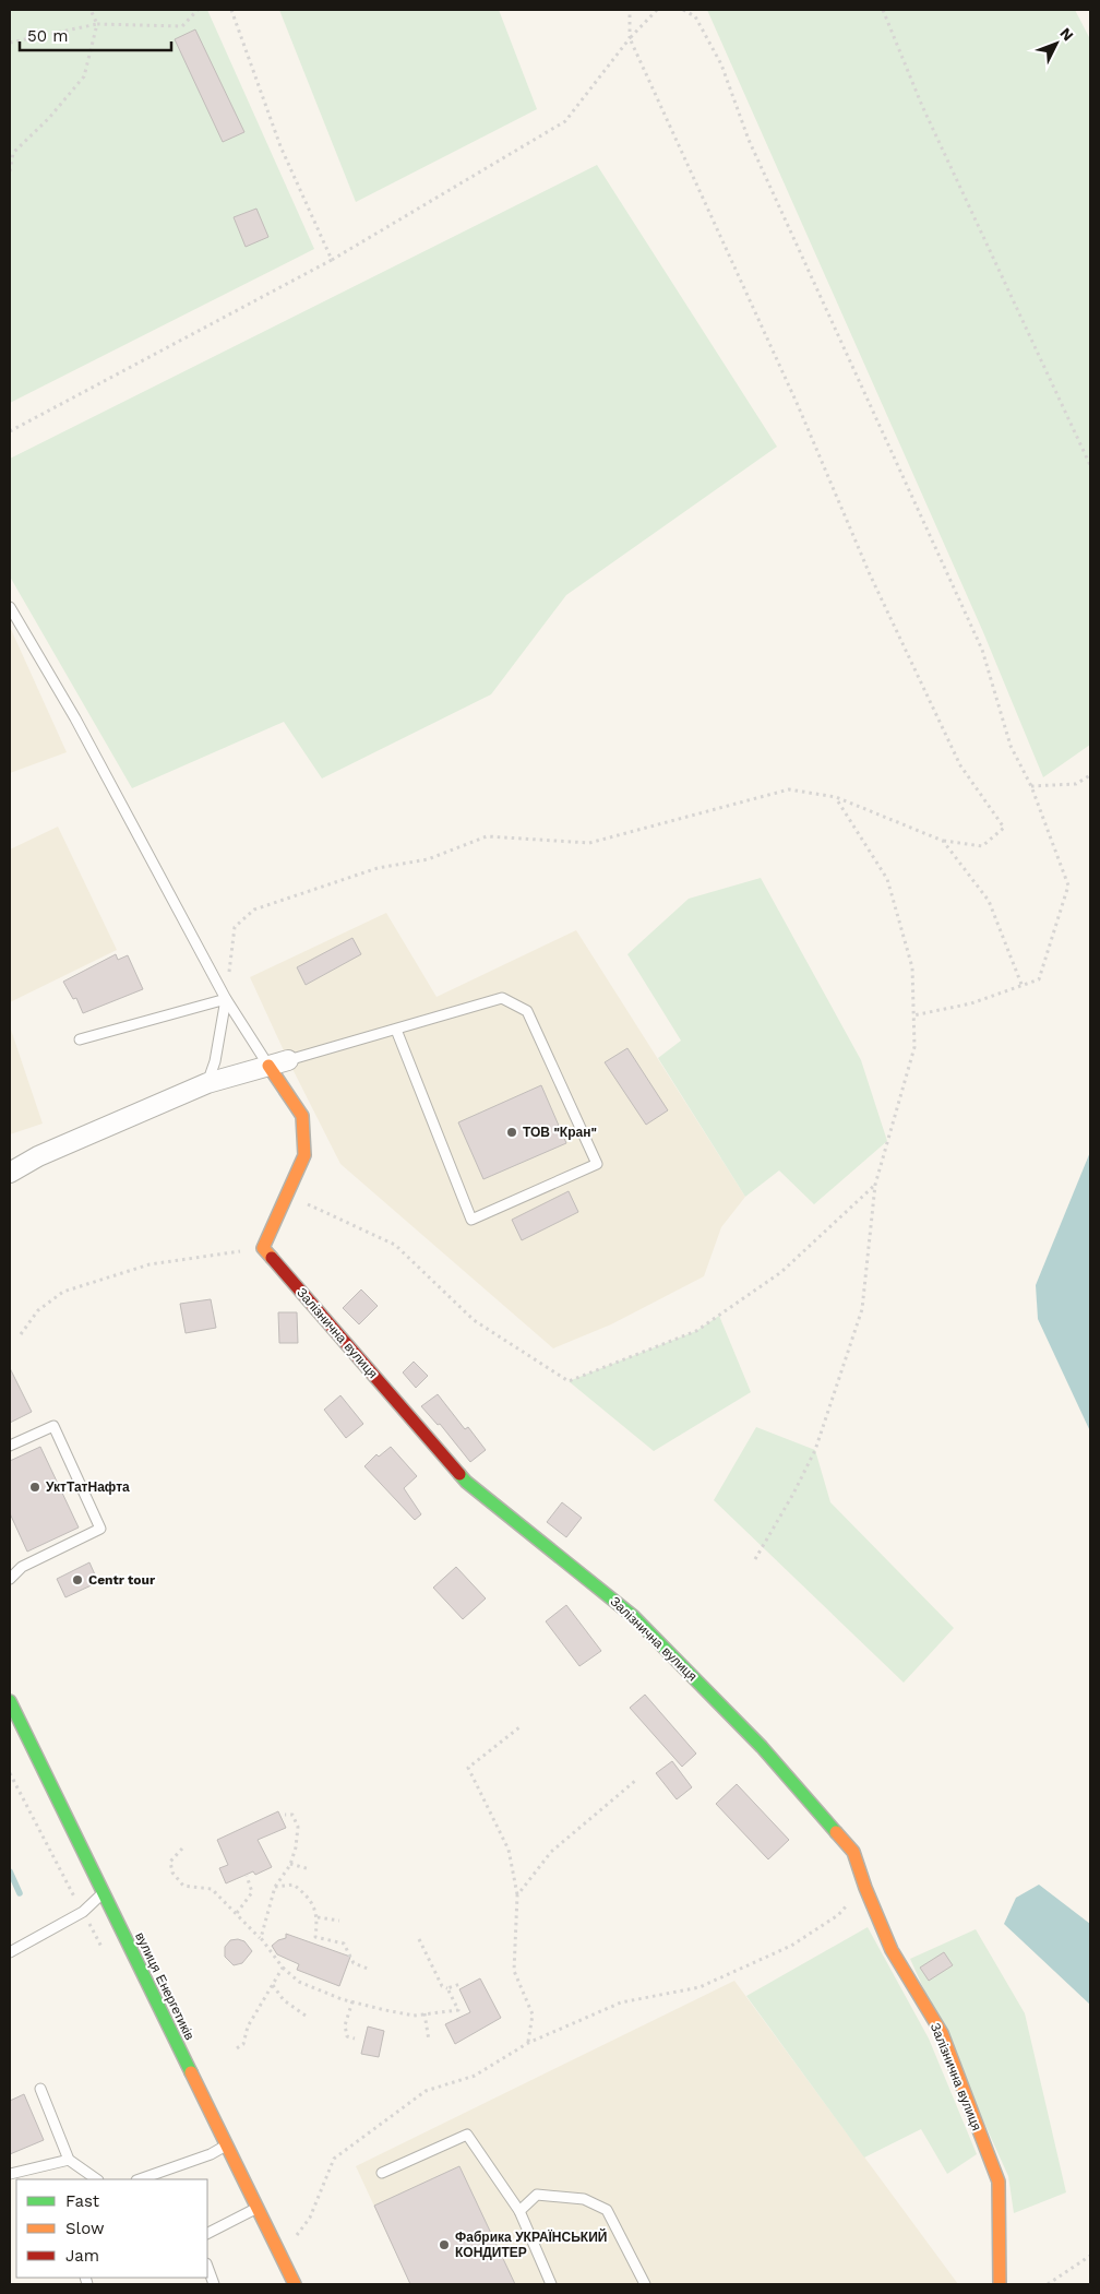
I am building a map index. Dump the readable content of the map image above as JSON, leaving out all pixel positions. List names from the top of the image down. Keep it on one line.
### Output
{"streets":{"street":["Залізнична вулиця","вулиця Енергетиків"]},"places":["ТОВ \"Кран\"","УктТатНафта","Centr tour","Фабрика УКРАЇНСЬКИЙ КОНДИТЕР"],"legend":["Fast","Slow","Jam"],"scale_bar":"50 m","north":"top right"}
